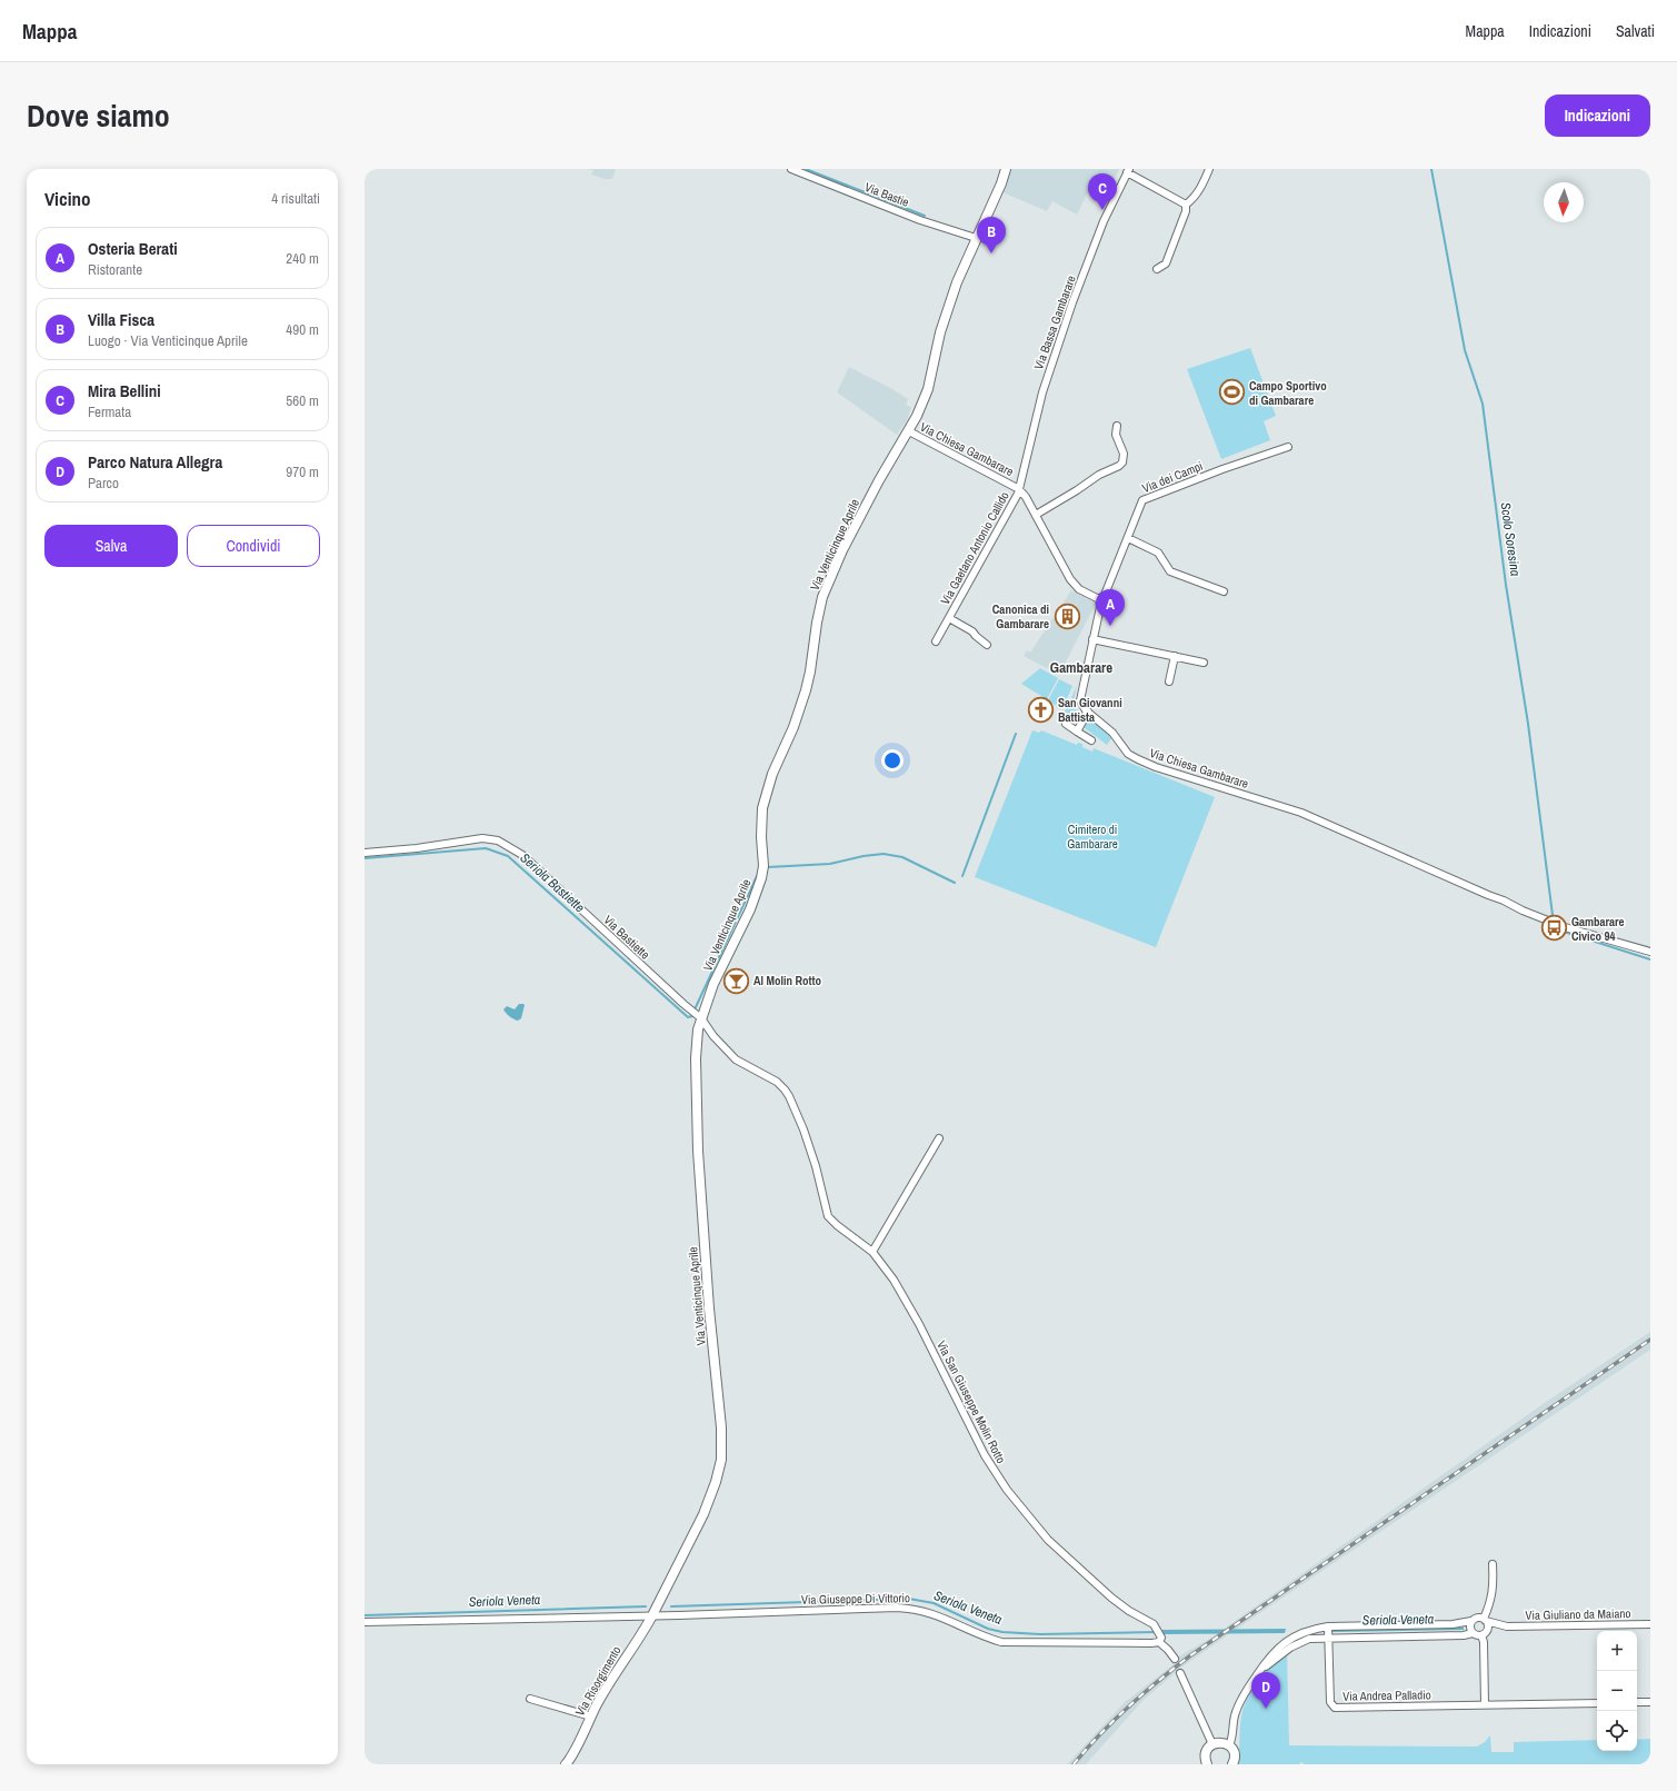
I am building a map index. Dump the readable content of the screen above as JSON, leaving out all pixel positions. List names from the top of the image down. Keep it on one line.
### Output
{"streets":{"street":["Via Bastie","Via Bassa Gambarare","Via Chiesa Gambarare","Via dei Campi","Via Venticinque Aprile","Via Gaetano Antonio Callido","Via Bastiette","Via San Giuseppe Molin Rotto","Via Giuseppe Di Vittorio","Via Giuliano da Maiano","Via Risorgimento","Via Andrea Palladio"]},"crossings":[["Via Bastie","Via Venticinque Aprile"],["Via Bassa Gambarare","Via Chiesa Gambarare"],["Via Bassa Gambarare","Via Gaetano Antonio Callido"],["Via Chiesa Gambarare","Via dei Campi"],["Via Chiesa Gambarare","Via Venticinque Aprile"],["Via Chiesa Gambarare","Via Gaetano Antonio Callido"],["Via Venticinque Aprile","Via Bastiette"],["Via Venticinque Aprile","Via San Giuseppe Molin Rotto"],["Via Venticinque Aprile","Via Giuseppe Di Vittorio"],["Via Venticinque Aprile","Via Risorgimento"],["Via Bastiette","Via San Giuseppe Molin Rotto"],["Via San Giuseppe Molin Rotto","Via Giuseppe Di Vittorio"],["Via Giuseppe Di Vittorio","Via Risorgimento"],["Via Giuliano da Maiano","Via Andrea Palladio"]],"districts":["Gambarare"],"water":["Scolo Soresina","Seriola Bastiette","Seriola Veneta"],"parks":["Cimitero di Gambarare"],"places":{"sports":["Campo Sportivo di Gambarare"],"building":["Canonica di Gambarare"],"church":["San Giovanni Battista"],"bus stop":["Gambarare Civico 94"],"bar":["Al Molin Rotto"]},"north":"bottom","page":{"header":"Mappa","nav":["Mappa","Indicazioni","Salvati"],"title":"Dove siamo","buttons":["Indicazioni",["Salva","Condividi"]],"heading":["Vicino","4 risultati"],"pins":["C","B","A","D"],"list":[{"mark":"A","name":"Osteria Berati","note":"Ristorante","value":"240 m"},{"mark":"B","name":"Villa Fisca","note":"Luogo · Via Venticinque Aprile","value":"490 m"},{"mark":"C","name":"Mira Bellini","note":"Fermata","value":"560 m"},{"mark":"D","name":"Parco Natura Allegra","note":"Parco","value":"970 m"}],"map_buttons":["+","−"]}}
